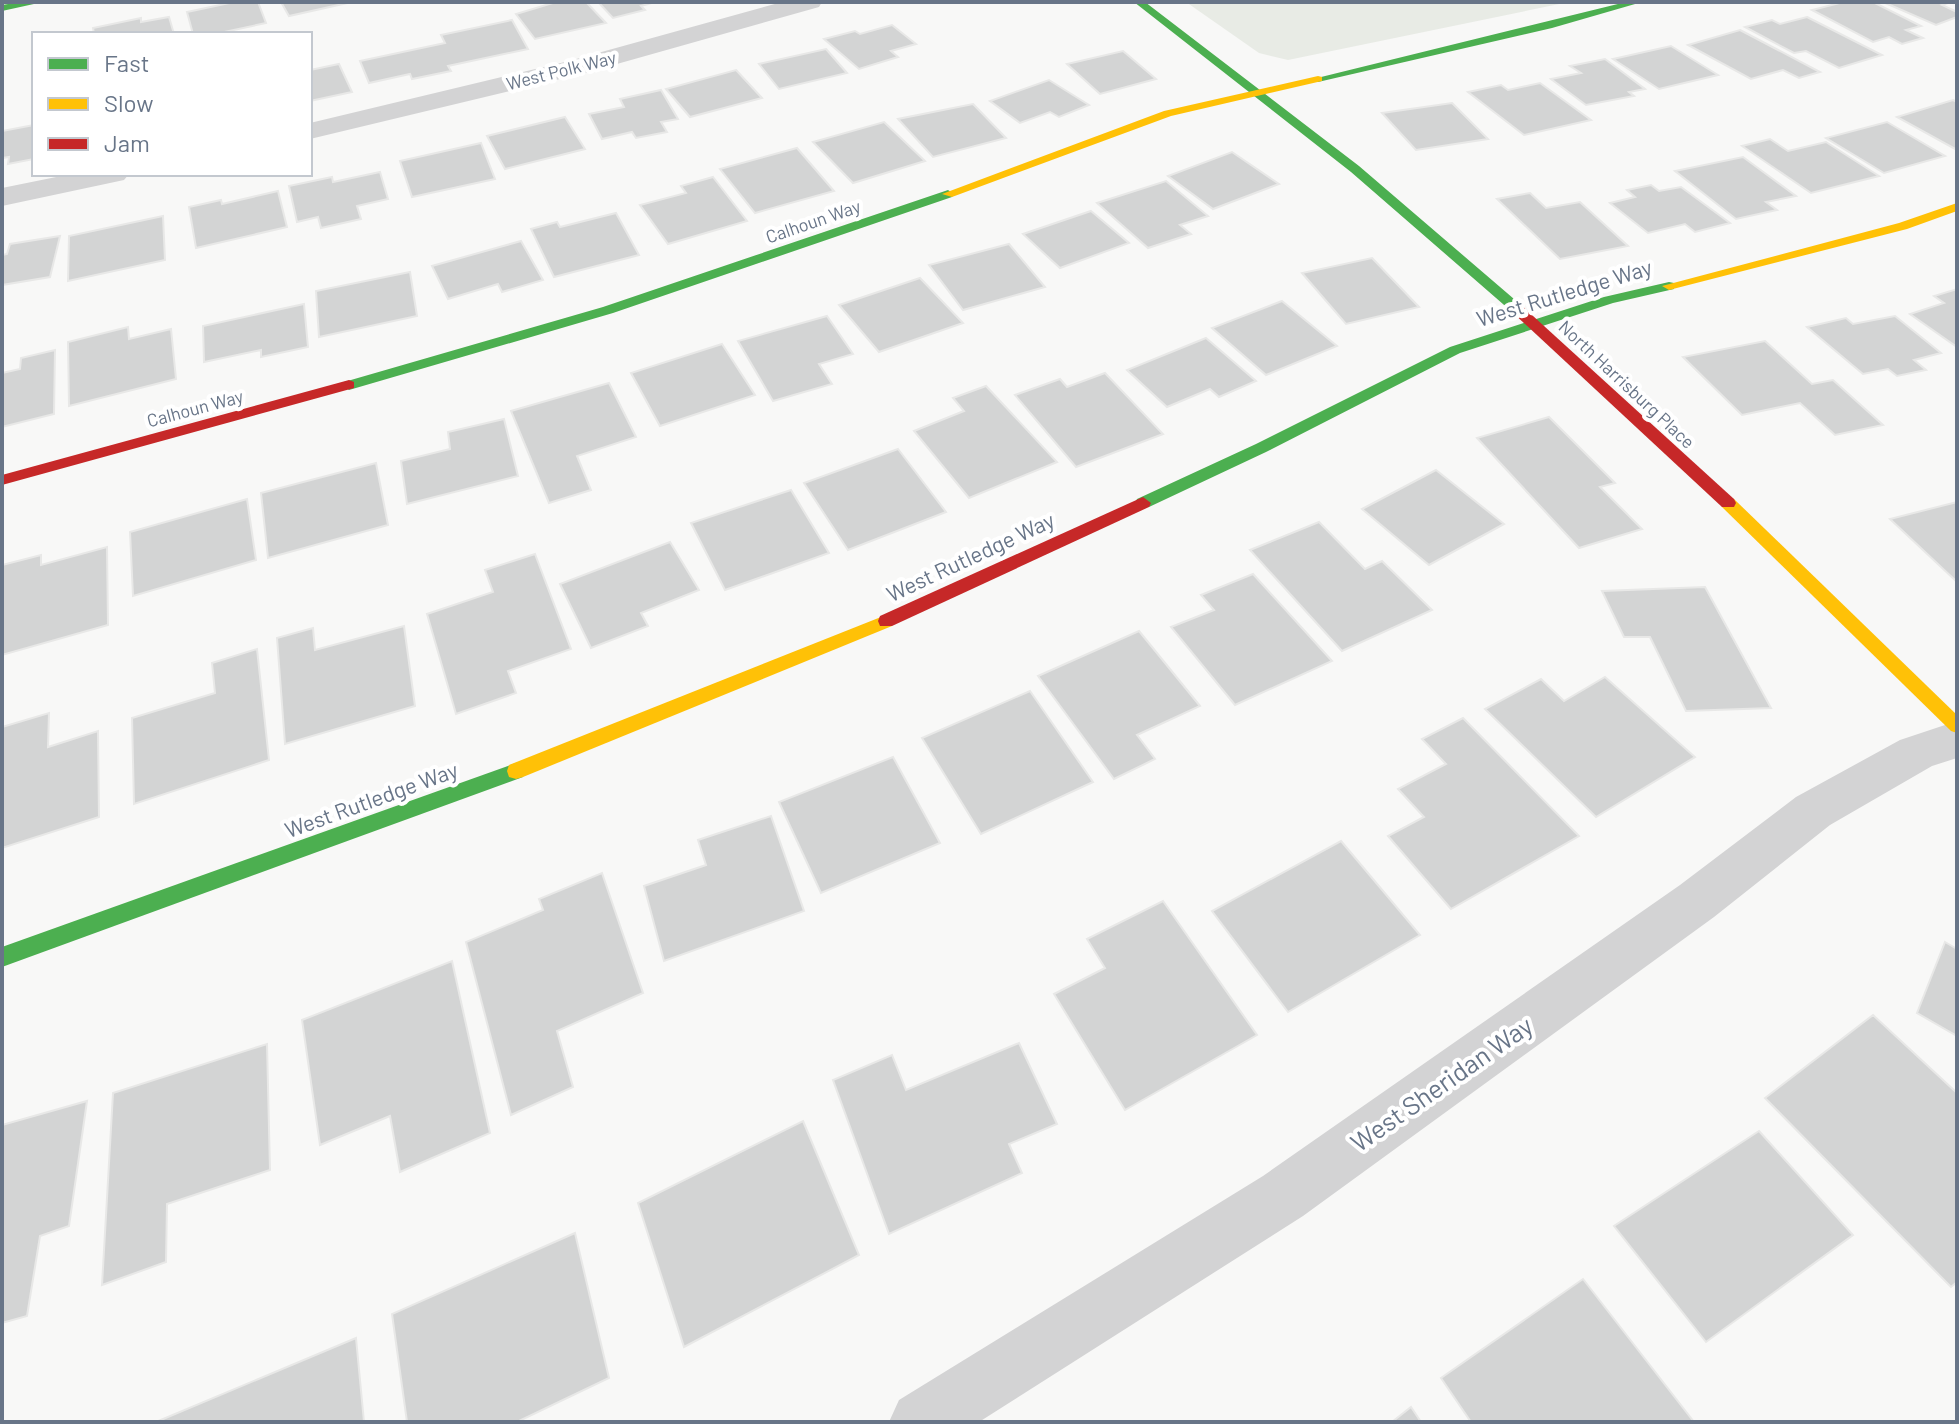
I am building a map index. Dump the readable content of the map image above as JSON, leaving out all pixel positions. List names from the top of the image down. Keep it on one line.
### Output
{"streets":{"street":["West Polk Way","Calhoun Way","West Rutledge Way","North Harrisburg Place","West Sheridan Way"]},"crossings":[["Calhoun Way","North Harrisburg Place"],["West Rutledge Way","North Harrisburg Place"]],"legend":["Fast","Slow","Jam"]}
